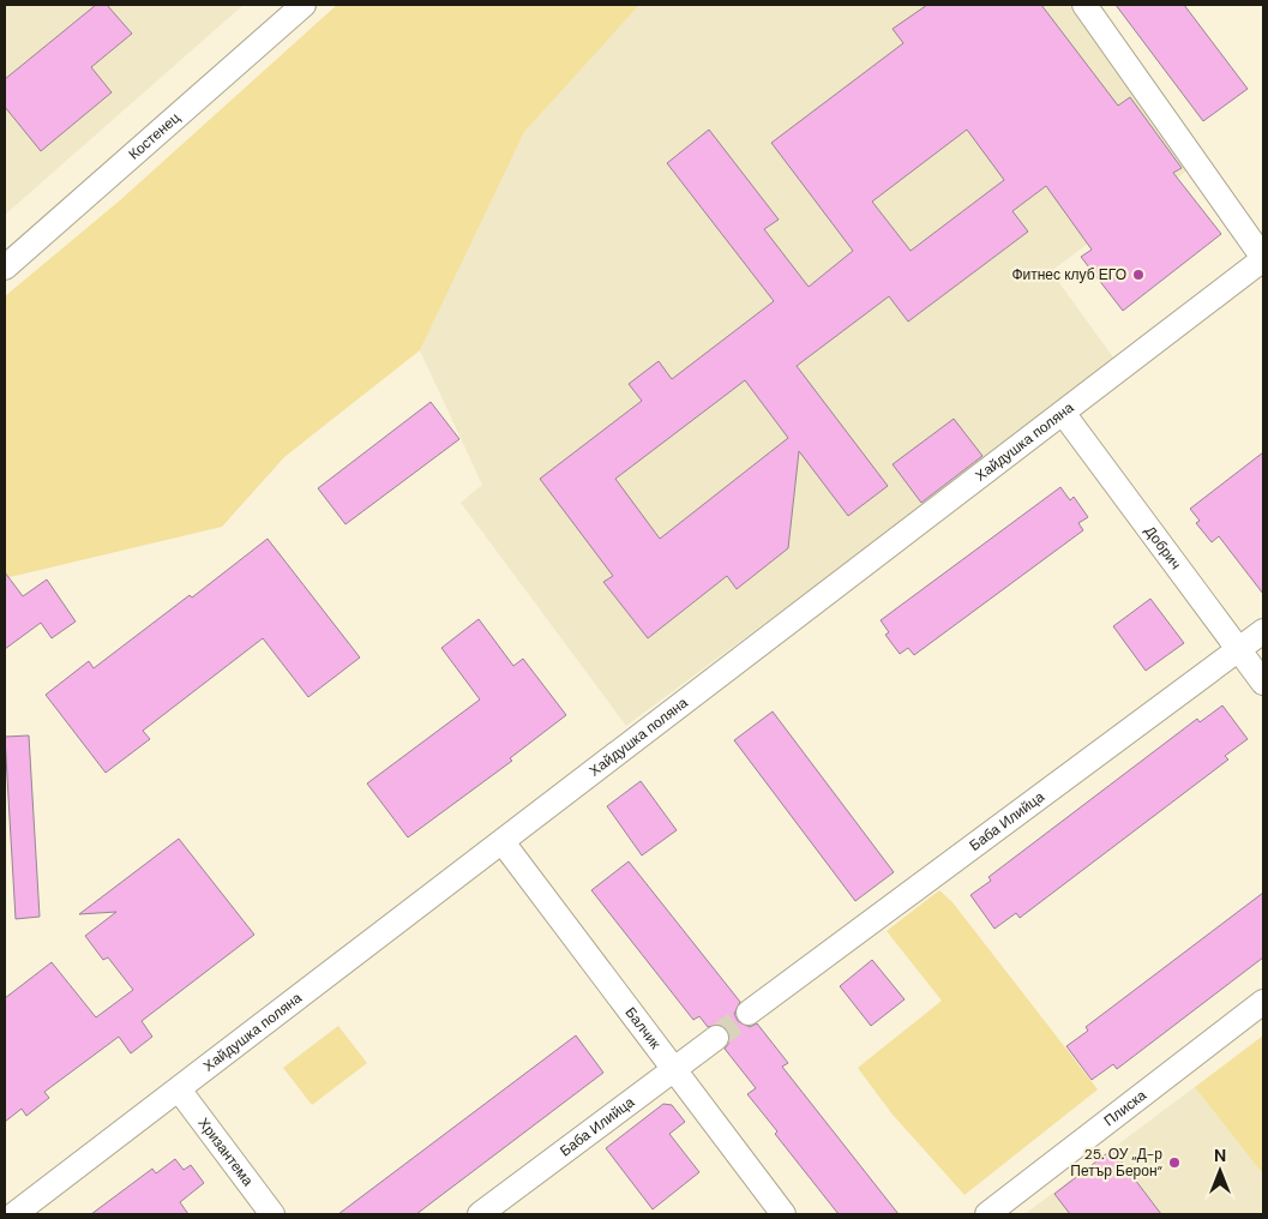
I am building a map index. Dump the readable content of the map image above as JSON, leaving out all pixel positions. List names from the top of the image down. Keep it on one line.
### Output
{"streets":{"street":["Костенец","Хайдушка поляна","Добрич","Баба Илийца","Балчик","Плиска","Хризантема"]},"crossings":[["Хайдушка поляна","Добрич"],["Хайдушка поляна","Балчик"],["Хайдушка поляна","Хризантема"],["Добрич","Баба Илийца"],["Баба Илийца","Балчик"]],"places":["Фитнес клуб ЕГО","25. ОУ „Д-р Петър Берон“"],"north":"top"}
